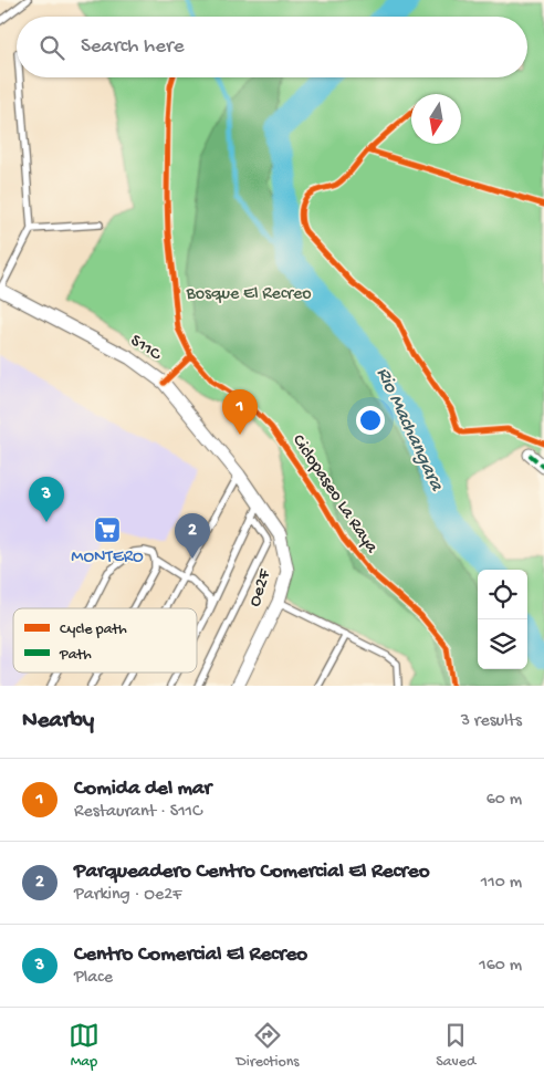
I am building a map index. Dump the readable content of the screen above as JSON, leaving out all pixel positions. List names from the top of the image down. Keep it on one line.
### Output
{"streets":{"street":["S11C","Oe2F"],"cycle path":["Ciclopaseo La Raya"]},"crossings":[["S11C","Oe2F"]],"water":["Rio Machangara"],"parks":["Bosque El Recreo"],"places":{"supermarket":["MONTERO"]},"legend":["Cycle path","Path"],"north":"bottom","page":{"search":"Search here","pins":["1","3","2"],"heading":["Nearby","3 results"],"list":[{"mark":"1","name":"Comida del mar","note":"Restaurant · S11C","value":"60 m"},{"mark":"2","name":"Parqueadero Centro Comercial El Recreo","note":"Parking · Oe2F","value":"110 m"},{"mark":"3","name":"Centro Comercial El Recreo","note":"Place","value":"160 m"}],"nav":["Map","Directions","Saved"]}}
